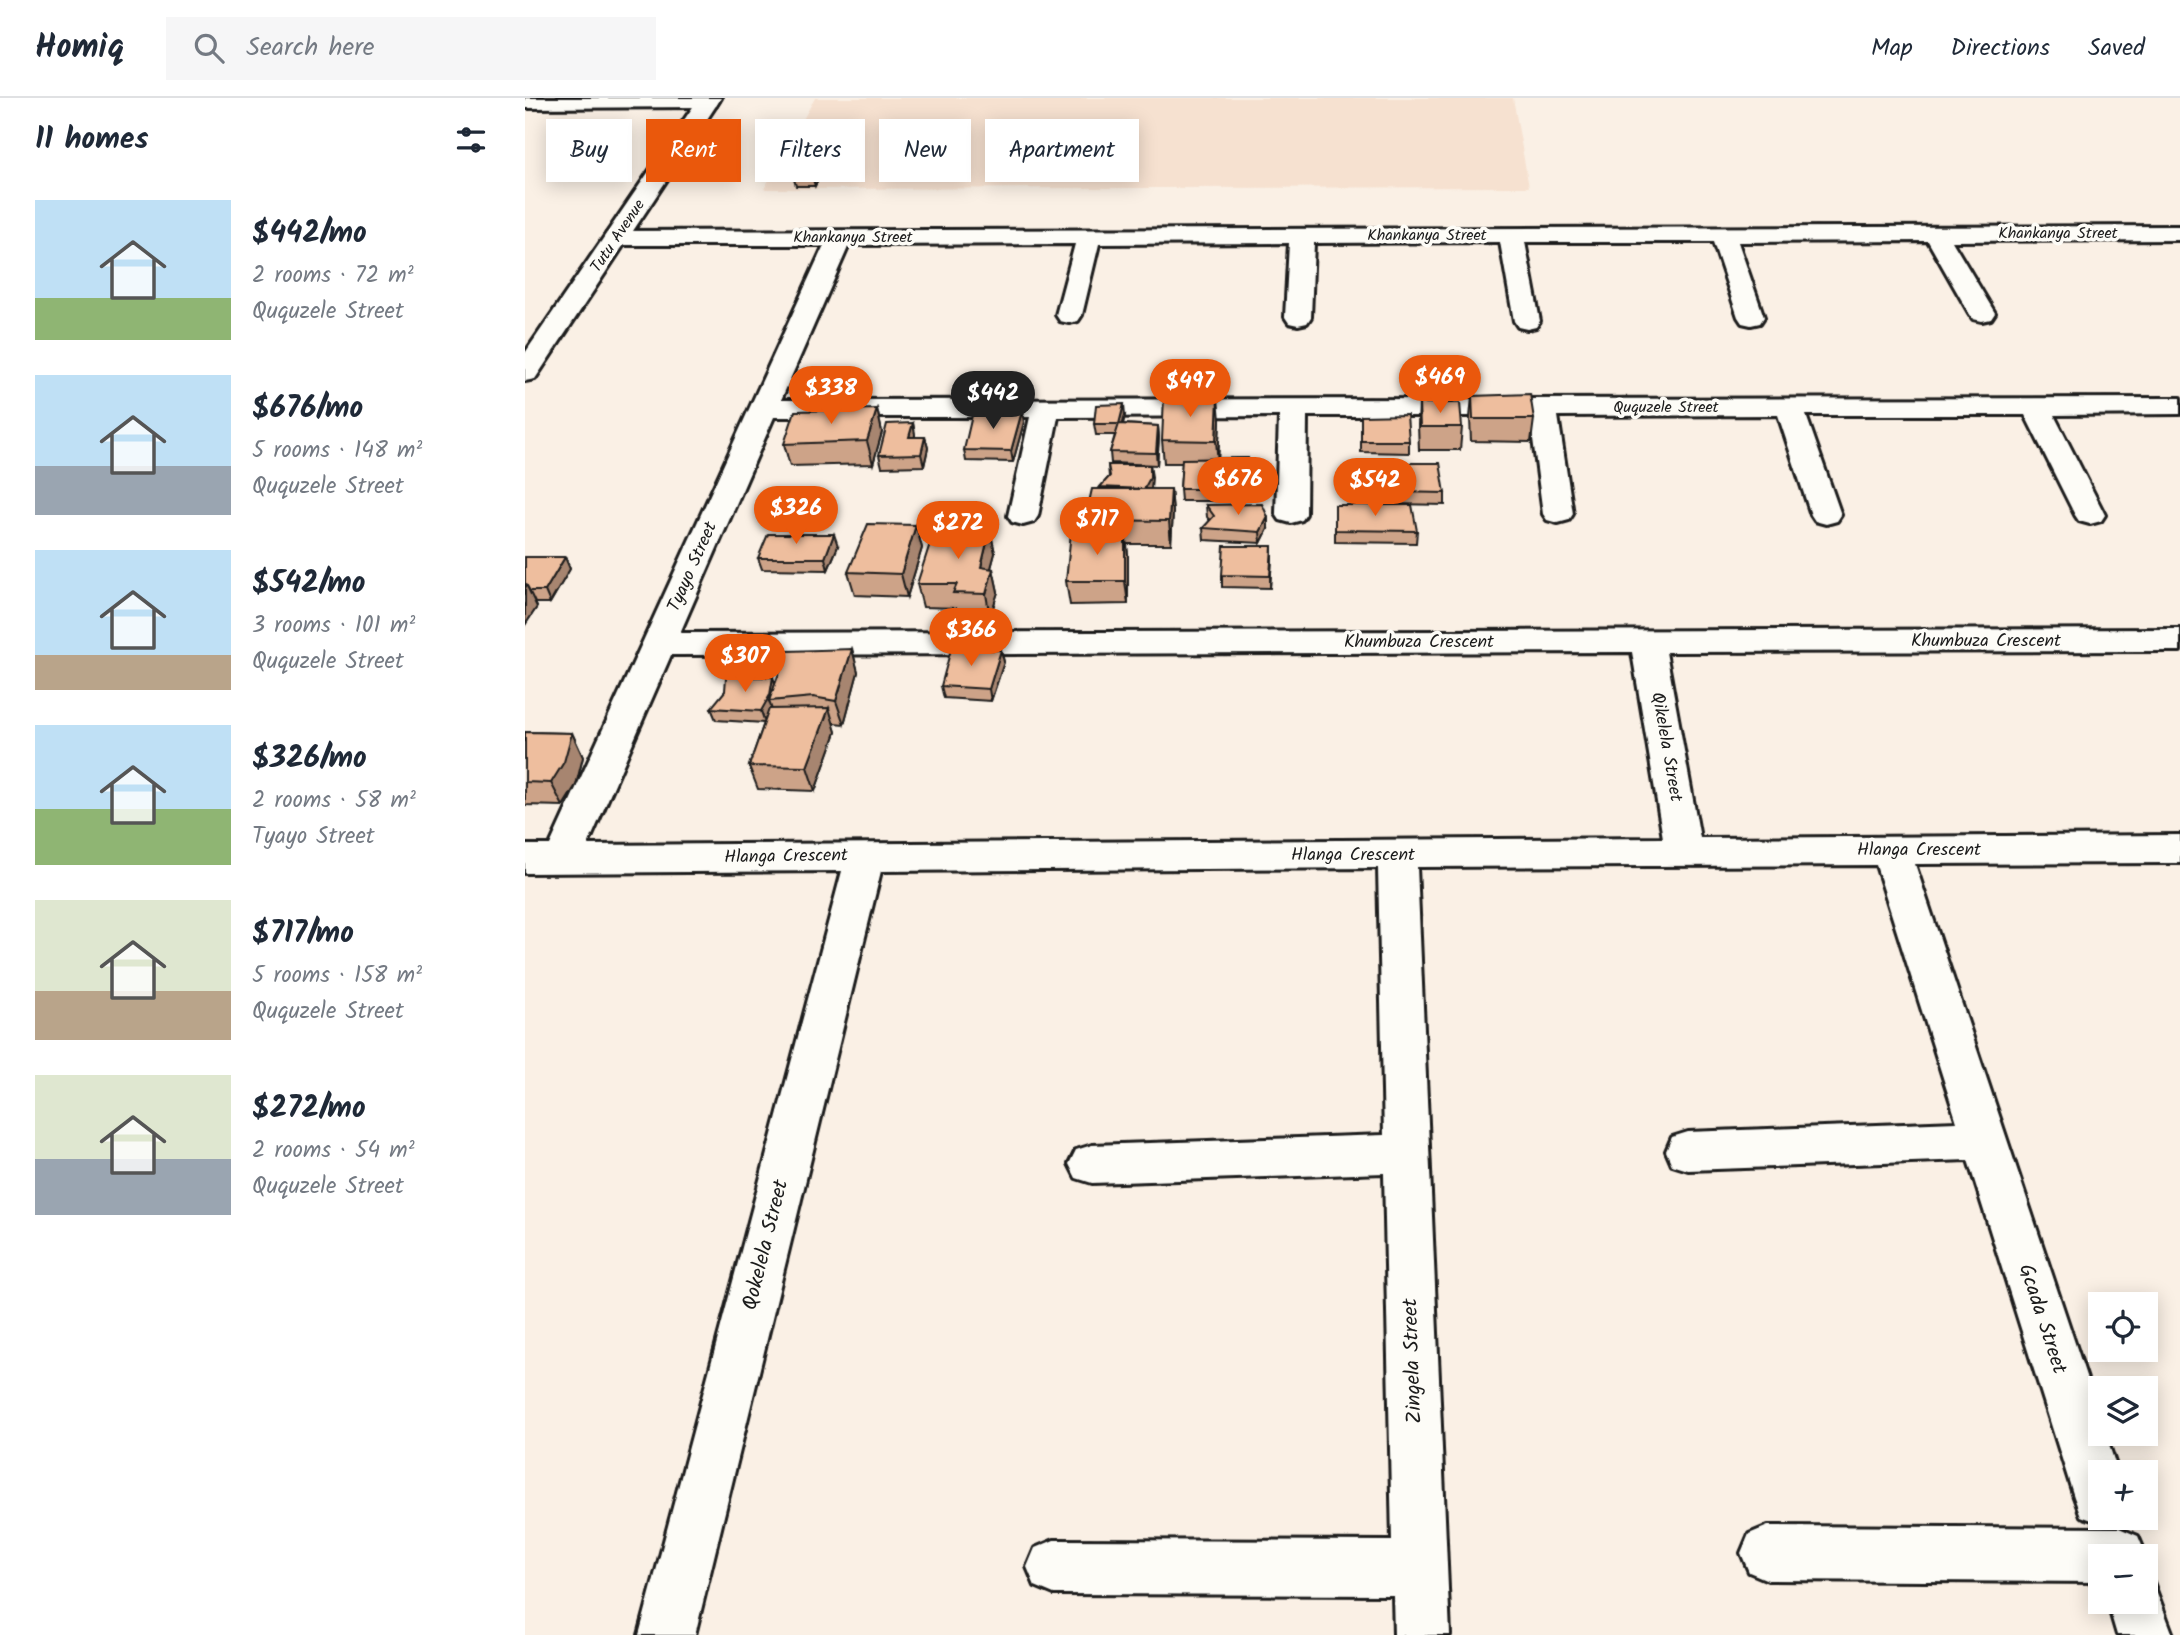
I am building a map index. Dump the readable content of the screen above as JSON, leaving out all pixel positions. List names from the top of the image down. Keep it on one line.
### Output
{"streets":{"street":["Khankanya Street","Tutu Avenue","Ququzele Street","Tyayo Street","Khumbuza Crescent","Qikelela Street","Hlanga Crescent","Qokelela Street","Gcada Street","Zingela Street"]},"crossings":[["Khankanya Street","Tutu Avenue"],["Khankanya Street","Tyayo Street"],["Ququzele Street","Tyayo Street"],["Tyayo Street","Khumbuza Crescent"],["Tyayo Street","Hlanga Crescent"],["Khumbuza Crescent","Qikelela Street"],["Qikelela Street","Hlanga Crescent"],["Hlanga Crescent","Qokelela Street"],["Hlanga Crescent","Gcada Street"],["Hlanga Crescent","Zingela Street"]],"page":{"header":"Homiq","search":"Search here","nav":["Map","Directions","Saved"],"heading":"11 homes","chip":["Buy","Rent","Filters","New","Apartment"],"list":[{"name":"$442/mo","note":"2 rooms · 72 m² · Ququzele Street"},{"name":"$676/mo","note":"5 rooms · 148 m² · Ququzele Street"},{"name":"$542/mo","note":"3 rooms · 101 m² · Ququzele Street"},{"name":"$326/mo","note":"2 rooms · 58 m² · Tyayo Street"},{"name":"$717/mo","note":"5 rooms · 158 m² · Ququzele Street"},{"name":"$272/mo","note":"2 rooms · 54 m² · Ququzele Street"}],"price":["$469","$497","$338","$442","$676","$542","$326","$717","$272","$366","$307"],"map_buttons":["+","−"]}}
